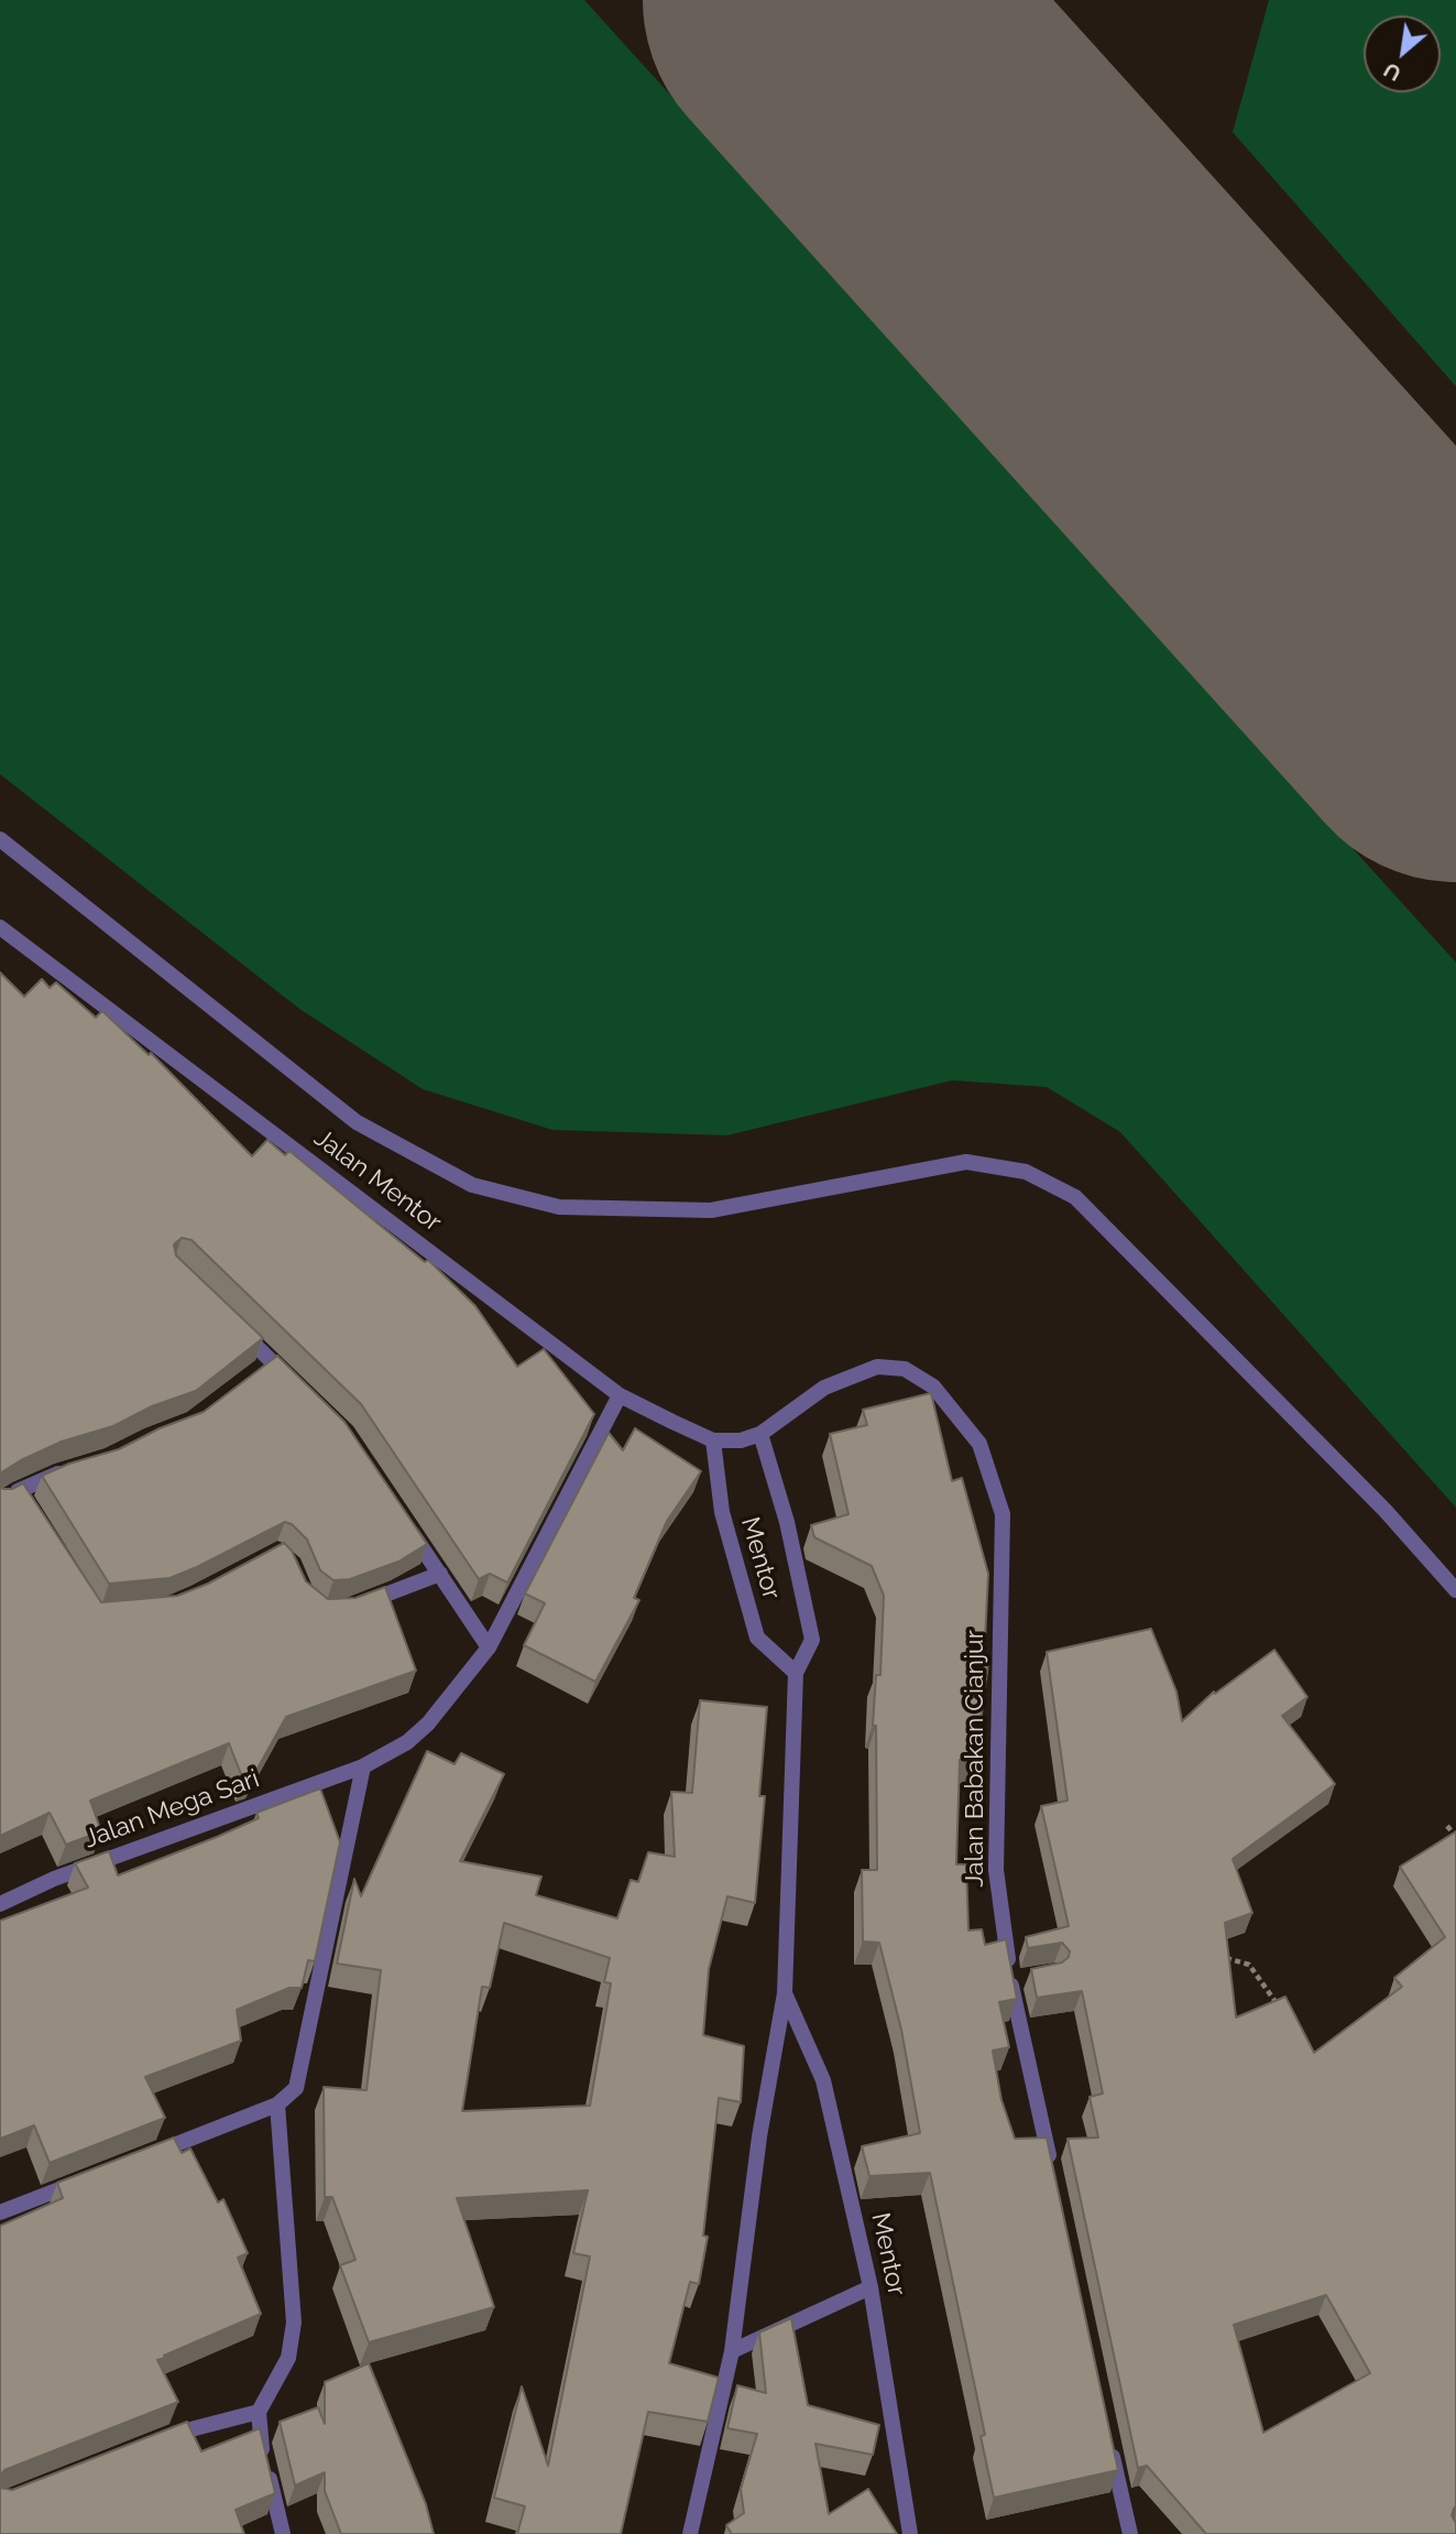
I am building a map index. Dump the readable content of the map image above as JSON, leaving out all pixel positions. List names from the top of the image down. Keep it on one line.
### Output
{"streets":{"street":["Jalan Mentor","Mentor","Jalan Babakan Cianjur","Jalan Mega Sari"]},"crossings":[["Jalan Mentor","Mentor"],["Jalan Mentor","Jalan Babakan Cianjur"],["Jalan Mentor","Jalan Mega Sari"]],"north":"bottom left"}
